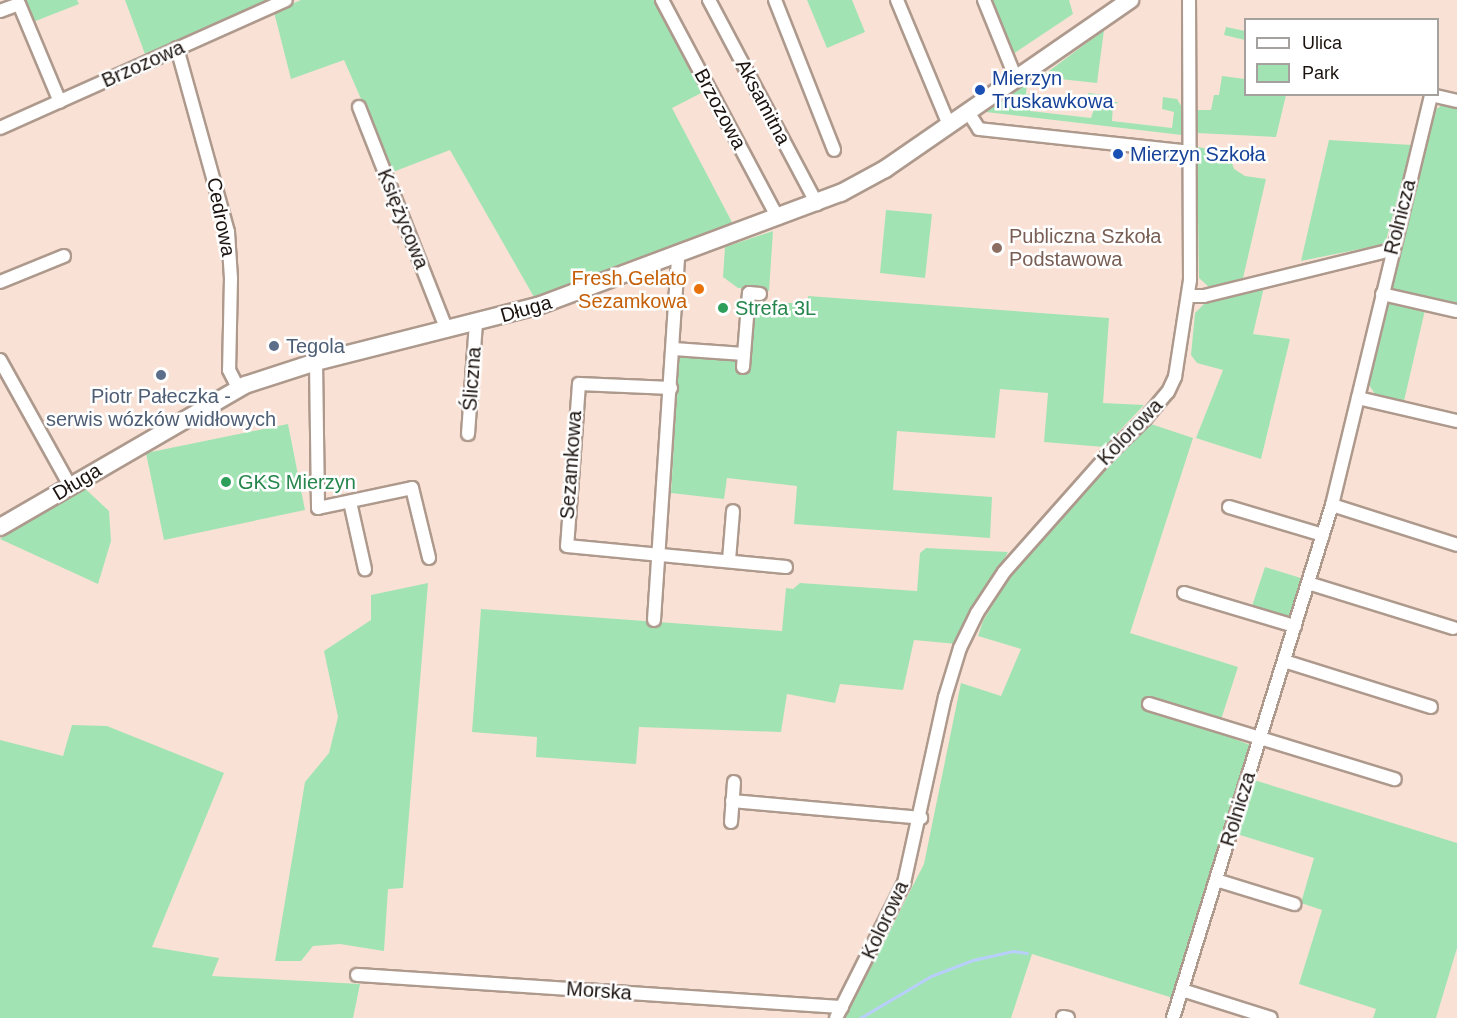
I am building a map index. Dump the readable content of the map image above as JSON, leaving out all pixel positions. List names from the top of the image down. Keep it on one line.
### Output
{"streets":{"street":["Brzozowa","Aksamitna","Cedrowa","Rolnicza","Księżycowa","Długa","Śliczna","Kolorowa","Sezamkowa","Morska"]},"crossings":[["Brzozowa","Cedrowa"],["Brzozowa","Długa"],["Aksamitna","Długa"],["Cedrowa","Długa"],["Księżycowa","Długa"],["Długa","Śliczna"],["Kolorowa","Morska"]],"places":["Mierzyn Truskawkowa","Mierzyn Szkoła","Publiczna Szkoła Podstawowa","Fresh Gelato Sezamkowa","Strefa 3L","Tegola","Piotr Pałeczka - serwis wózków widłowych","GKS Mierzyn"],"legend":["Ulica","Park"]}
